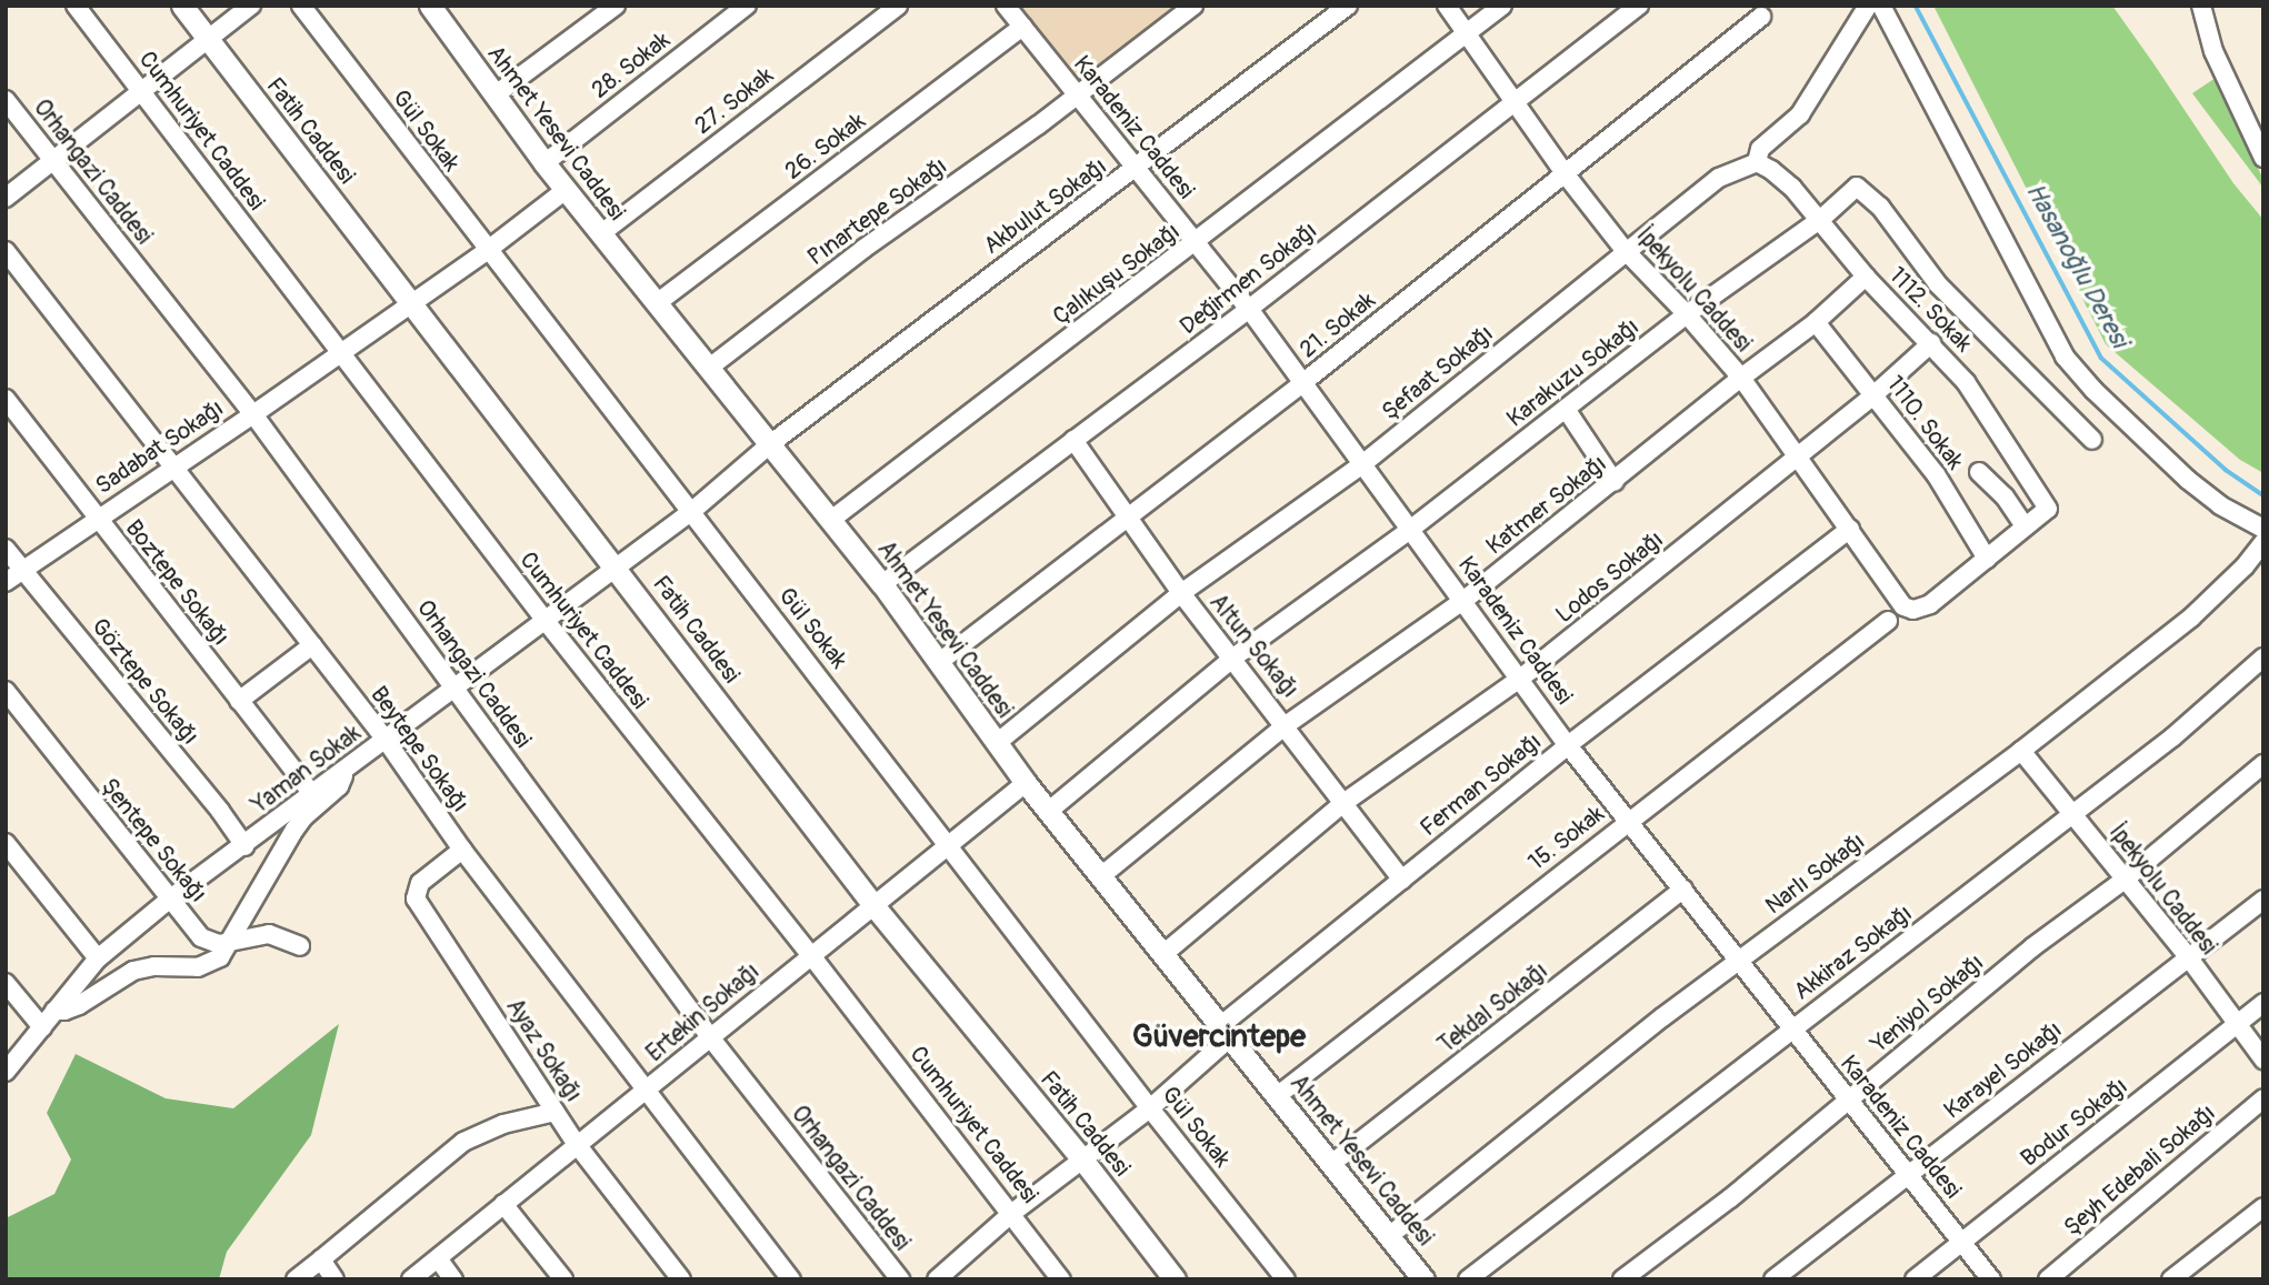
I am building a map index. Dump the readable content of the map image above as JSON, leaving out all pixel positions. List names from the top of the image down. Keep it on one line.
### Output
{"streets":{"main road":["Fatih Caddesi","Ahmet Yesevi Caddesi"],"street":["28. Sokak","27. Sokak","Karadeniz Caddesi","Cumhuriyet Caddesi","Gül Sokak","26. Sokak","Orhangazi Caddesi","Akbulut Sokağı","Pınartepe Sokağı","Çalıkuşu Sokağı","Değirmen Sokağı","İpekyolu Caddesi","1112. Sokak","21. Sokak","Şefaat Sokağı","Karakuzu Sokağı","1110. Sokak","Sadabat Sokağı","Katmer Sokağı","Lodos Sokağı","Boztepe Sokağı","Altun Sokağı","Göztepe Sokağı","Beytepe Sokağı","Yaman Sokak","Ferman Sokağı","15. Sokak","Şentepe Sokağı","Narlı Sokağı","Akkiraz Sokağı","Yeniyol Sokağı","Tekdal Sokağı","Ertekin Sokağı","Ayaz Sokağı","Karayel Sokağı","Bodur Sokağı","Şeyh Edebali Sokağı"]},"crossings":[["28. Sokak","Ahmet Yesevi Caddesi"],["27. Sokak","Ahmet Yesevi Caddesi"],["Karadeniz Caddesi","26. Sokak"],["Karadeniz Caddesi","Akbulut Sokağı"],["Karadeniz Caddesi","Pınartepe Sokağı"],["Karadeniz Caddesi","Çalıkuşu Sokağı"],["Karadeniz Caddesi","Değirmen Sokağı"],["Karadeniz Caddesi","21. Sokak"],["Karadeniz Caddesi","Şefaat Sokağı"],["Karadeniz Caddesi","Karakuzu Sokağı"],["Karadeniz Caddesi","Katmer Sokağı"],["Karadeniz Caddesi","Lodos Sokağı"],["Karadeniz Caddesi","Ferman Sokağı"],["Karadeniz Caddesi","15. Sokak"],["Karadeniz Caddesi","Narlı Sokağı"],["Karadeniz Caddesi","Akkiraz Sokağı"],["Karadeniz Caddesi","Yeniyol Sokağı"],["Karadeniz Caddesi","Tekdal Sokağı"],["Karadeniz Caddesi","Karayel Sokağı"],["Karadeniz Caddesi","Bodur Sokağı"],["Cumhuriyet Caddesi","Sadabat Sokağı"],["Cumhuriyet Caddesi","Yaman Sokak"],["Cumhuriyet Caddesi","Ferman Sokağı"],["Cumhuriyet Caddesi","Ertekin Sokağı"],["Fatih Caddesi","Sadabat Sokağı"],["Fatih Caddesi","Yaman Sokak"],["Fatih Caddesi","Ferman Sokağı"],["Fatih Caddesi","Ertekin Sokağı"],["Gül Sokak","Sadabat Sokağı"],["Gül Sokak","Yaman Sokak"],["Gül Sokak","Ferman Sokağı"],["Gül Sokak","Ertekin Sokağı"],["Ahmet Yesevi Caddesi","26. Sokak"],["Ahmet Yesevi Caddesi","Akbulut Sokağı"],["Ahmet Yesevi Caddesi","Pınartepe Sokağı"],["Ahmet Yesevi Caddesi","Çalıkuşu Sokağı"],["Ahmet Yesevi Caddesi","Değirmen Sokağı"],["Ahmet Yesevi Caddesi","21. Sokak"],["Ahmet Yesevi Caddesi","Şefaat Sokağı"],["Ahmet Yesevi Caddesi","Karakuzu Sokağı"],["Ahmet Yesevi Caddesi","Sadabat Sokağı"],["Ahmet Yesevi Caddesi","Katmer Sokağı"],["Ahmet Yesevi Caddesi","Lodos Sokağı"],["Ahmet Yesevi Caddesi","Yaman Sokak"],["Ahmet Yesevi Caddesi","Ferman Sokağı"],["Ahmet Yesevi Caddesi","15. Sokak"],["Ahmet Yesevi Caddesi","Narlı Sokağı"],["Ahmet Yesevi Caddesi","Tekdal Sokağı"],["Ahmet Yesevi Caddesi","Ertekin Sokağı"],["Orhangazi Caddesi","Sadabat Sokağı"],["Orhangazi Caddesi","Yaman Sokak"],["Orhangazi Caddesi","Ertekin Sokağı"],["Akbulut Sokağı","Yaman Sokak"],["Çalıkuşu Sokağı","İpekyolu Caddesi"],["Değirmen Sokağı","İpekyolu Caddesi"],["Değirmen Sokağı","Altun Sokağı"],["İpekyolu Caddesi","21. Sokak"],["İpekyolu Caddesi","Şefaat Sokağı"],["İpekyolu Caddesi","Karakuzu Sokağı"],["İpekyolu Caddesi","1110. Sokak"],["İpekyolu Caddesi","Katmer Sokağı"],["İpekyolu Caddesi","Lodos Sokağı"],["İpekyolu Caddesi","Ferman Sokağı"],["İpekyolu Caddesi","Narlı Sokağı"],["İpekyolu Caddesi","Akkiraz Sokağı"],["İpekyolu Caddesi","Yeniyol Sokağı"],["İpekyolu Caddesi","Karayel Sokağı"],["İpekyolu Caddesi","Bodur Sokağı"],["1112. Sokak","Şefaat Sokağı"],["1112. Sokak","Karakuzu Sokağı"],["1112. Sokak","Katmer Sokağı"],["1112. Sokak","Lodos Sokağı"],["21. Sokak","Altun Sokağı"],["Şefaat Sokağı","Altun Sokağı"],["Karakuzu Sokağı","Altun Sokağı"],["1110. Sokak","Katmer Sokağı"],["1110. Sokak","Lodos Sokağı"],["Sadabat Sokağı","Boztepe Sokağı"],["Sadabat Sokağı","Göztepe Sokağı"],["Sadabat Sokağı","Beytepe Sokağı"],["Katmer Sokağı","Altun Sokağı"],["Lodos Sokağı","Altun Sokağı"],["Boztepe Sokağı","Yaman Sokak"],["Altun Sokağı","Ferman Sokağı"],["Göztepe Sokağı","Yaman Sokak"],["Beytepe Sokağı","Yaman Sokak"],["Beytepe Sokağı","Ertekin Sokağı"],["Beytepe Sokağı","Ayaz Sokağı"],["Yaman Sokak","Şentepe Sokağı"],["Ertekin Sokağı","Ayaz Sokağı"]],"districts":["Güvercintepe"],"water":["Hasanoğlu Deresi"]}
